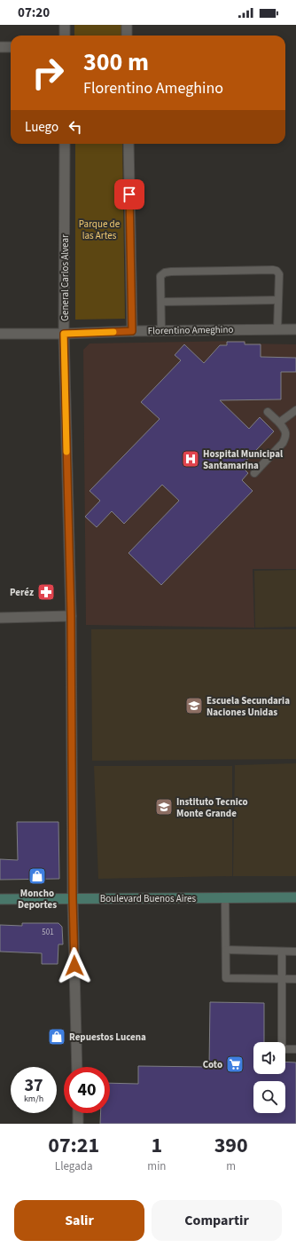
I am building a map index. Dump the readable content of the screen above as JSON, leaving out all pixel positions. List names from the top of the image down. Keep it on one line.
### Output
{"streets":{"main road":["Boulevard Buenos Aires"],"street":["General Carlos Alvear","Florentino Ameghino"]},"crossings":[["General Carlos Alvear","Florentino Ameghino"],["General Carlos Alvear","Boulevard Buenos Aires"]],"parks":["Parque de las Artes"],"places":{"hospital":["Hospital Municipal Santamarina"],"pharmacy":["Peréz"],"school or university":["Escuela Secundaria Naciones Unidas","Instituto Tecnico Monte Grande"],"shop":["Moncho Deportes","Repuestos Lucena"],"supermarket":["Coto"]},"house_numbers":["501"],"page":{"status":"07:20","turn":["300 m","Florentino Ameghino"],"then":"Luego","speed":"37 km/h","limit":"40","eta":["07:21","Llegada","1","min","390","m"],"buttons":["Salir","Compartir"]}}
